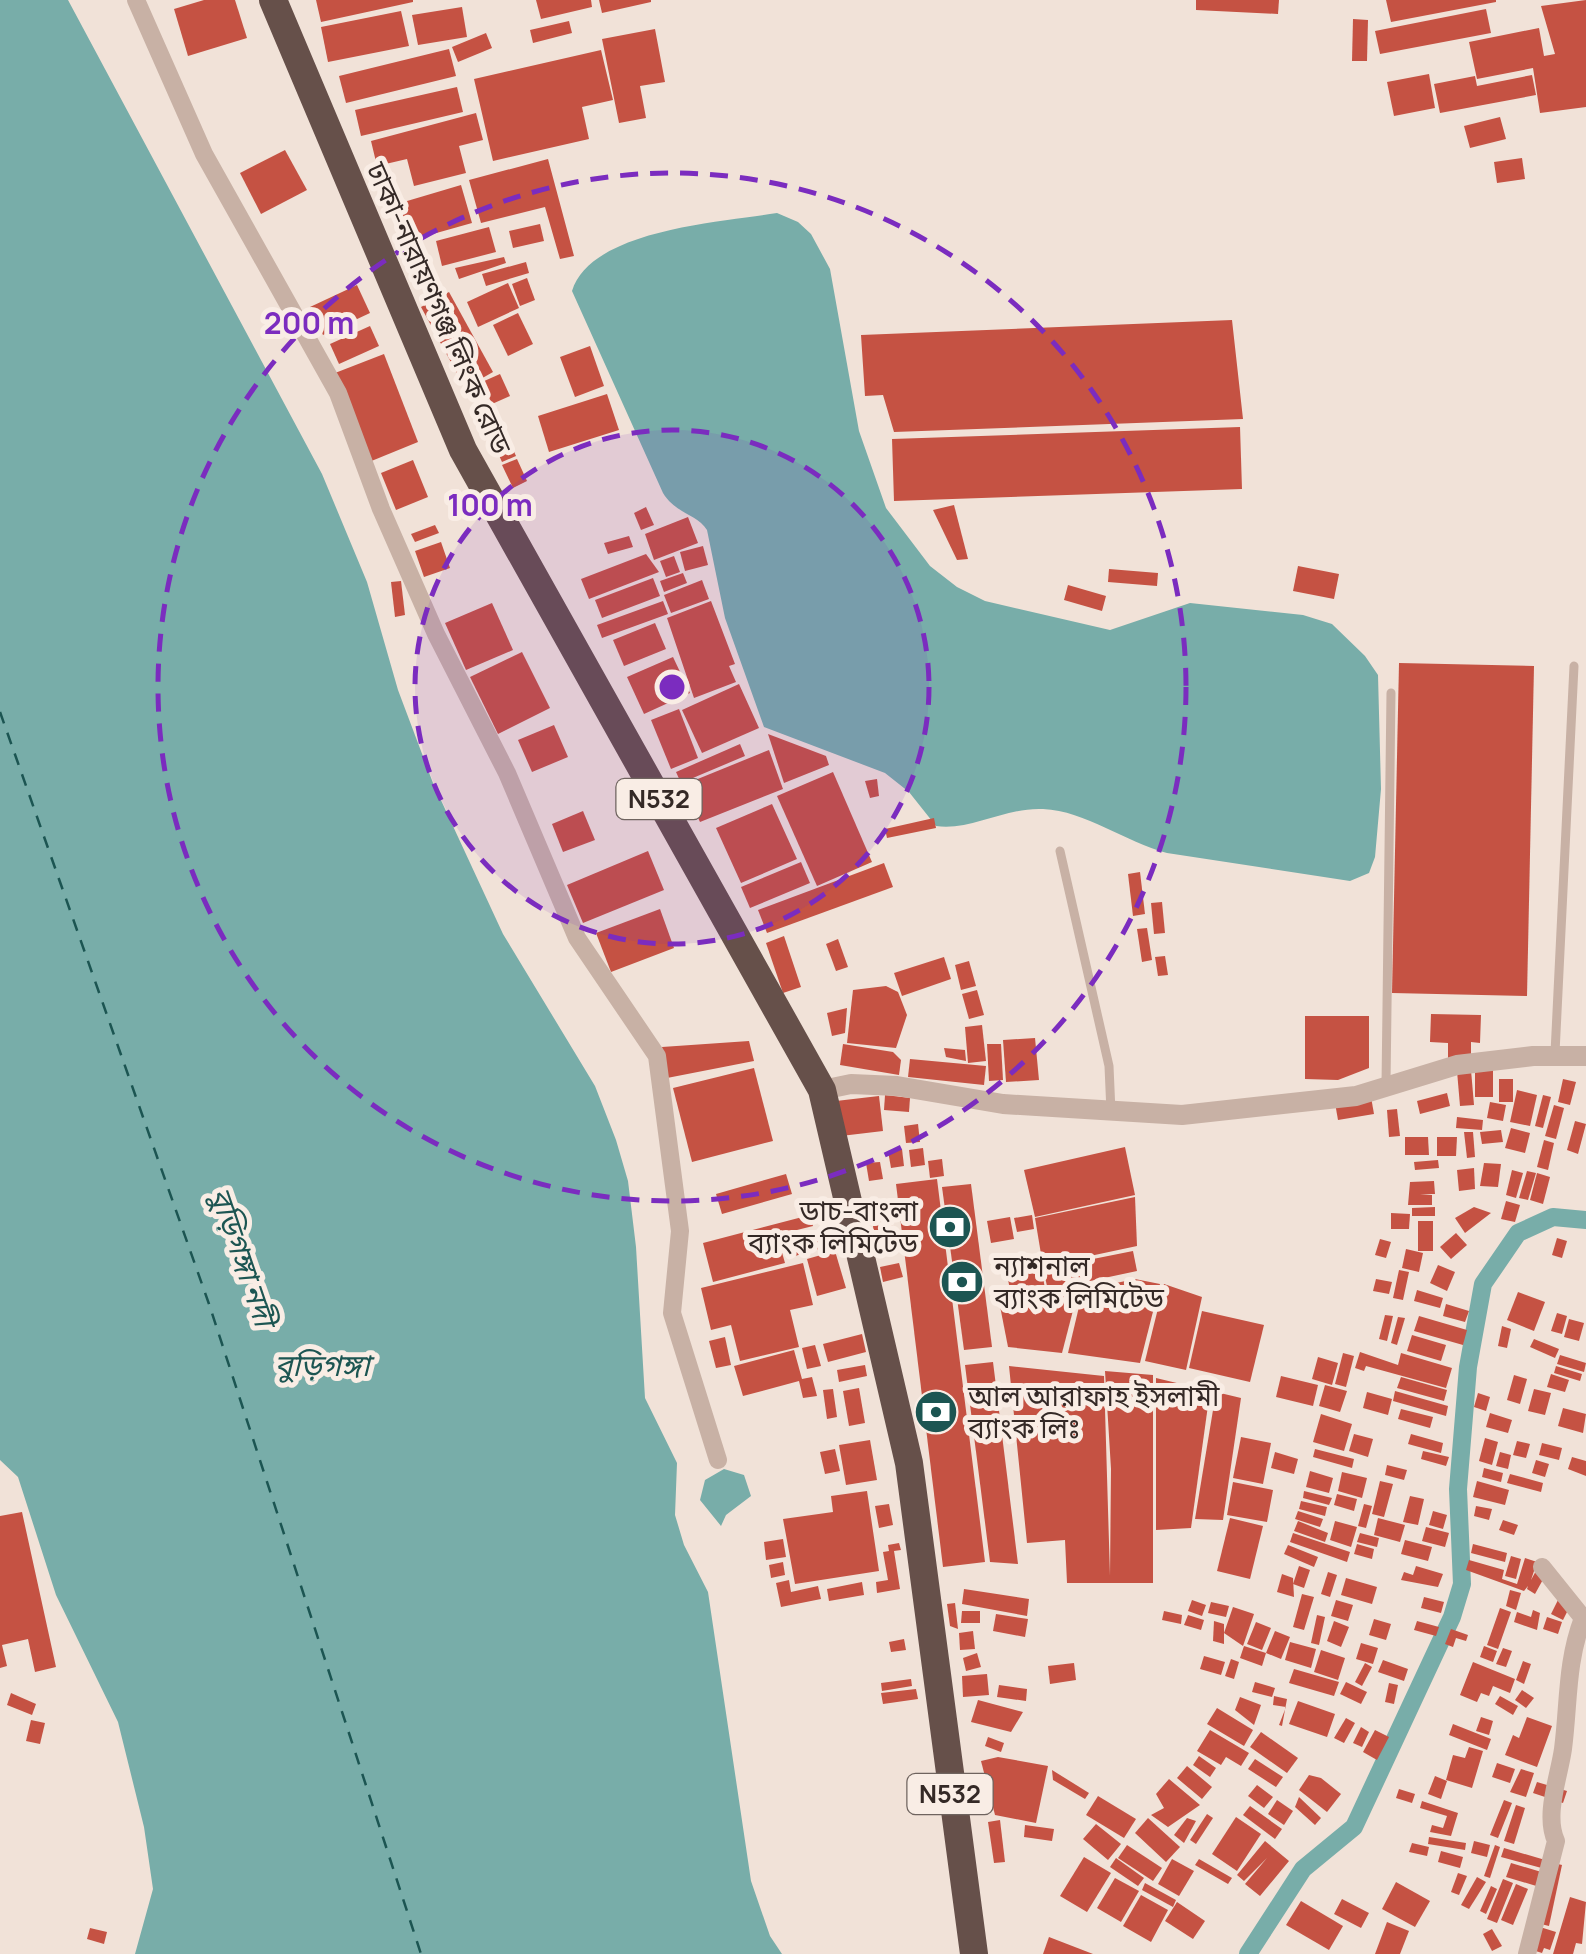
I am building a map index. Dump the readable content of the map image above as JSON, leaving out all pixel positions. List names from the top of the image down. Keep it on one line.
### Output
{"streets":{"highway":["ঢাকা-নারায়ণগঞ্জ লিংক রোড","N532"]},"water":["বুড়িগঙ্গা নদী","বুড়িগঙ্গা"],"places":{"bank":["ডাচ-বাংলা ব্যাংক লিমিটেড","ন্যাশনাল ব্যাংক লিমিটেড","আল আরাফাহ ইসলামী ব্যাংক লিঃ"]},"rings":["200 m","100 m"]}
